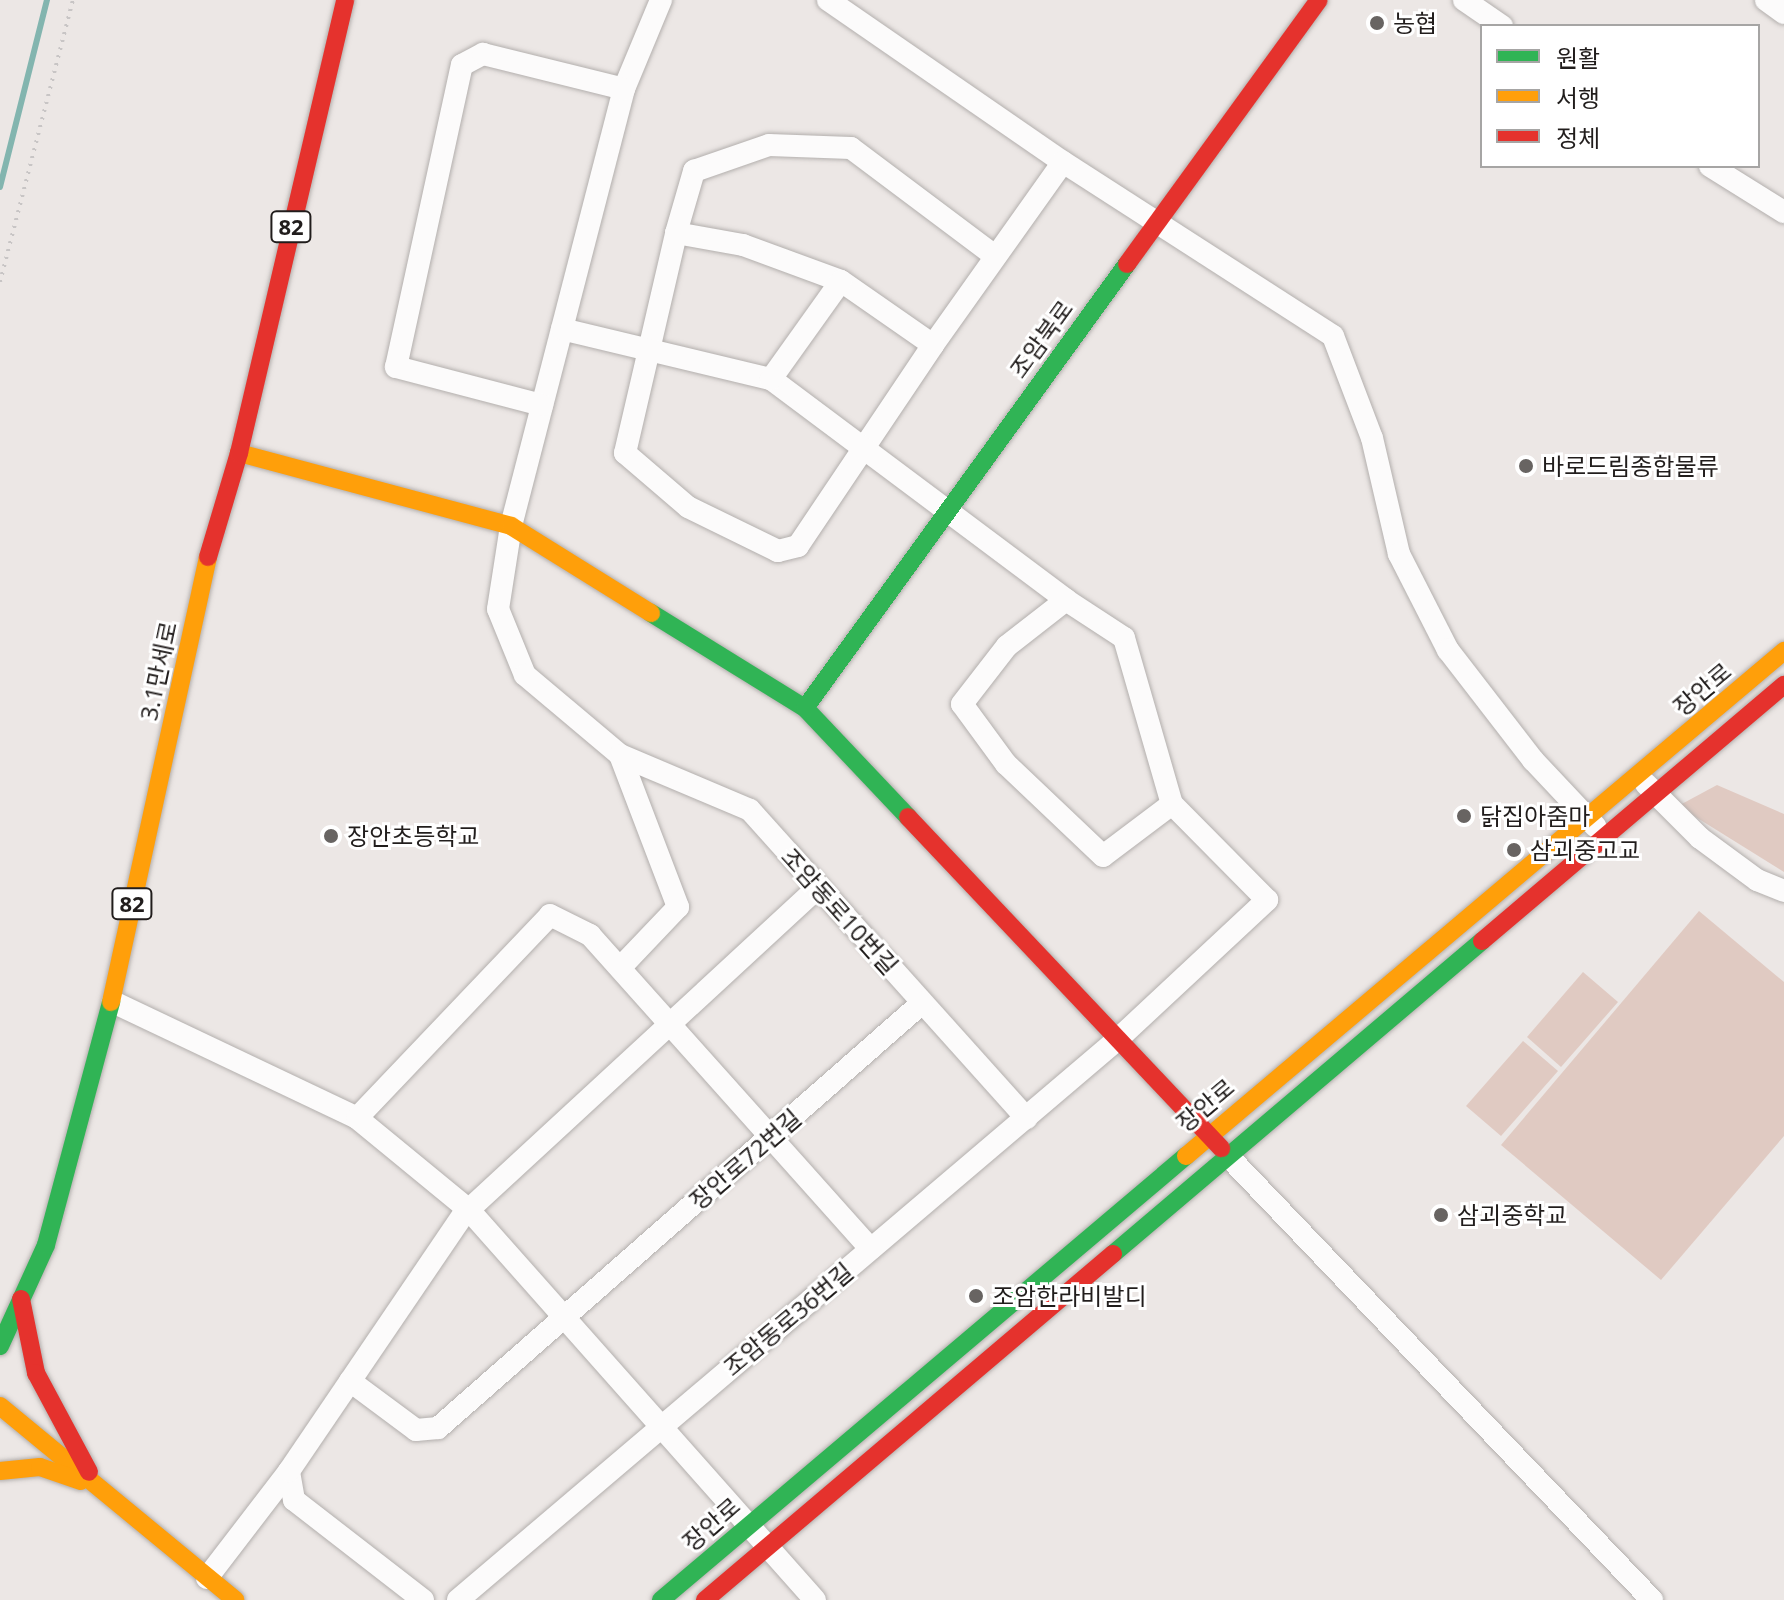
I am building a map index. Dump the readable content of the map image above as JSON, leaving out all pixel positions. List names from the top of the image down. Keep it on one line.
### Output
{"streets":{"street":["82","조암북로","3.1만세로","장안로","조암동로10번길","장안로72번길","조암동로36번길"]},"crossings":[["조암동로10번길","장안로72번길"],["조암동로10번길","조암동로36번길"]],"places":["농협","바로드림종합물류","닭집아줌마","장안초등학교","삼괴중고교","삼괴중학교","조암한라비발디"],"legend":["원활","서행","정체"]}
